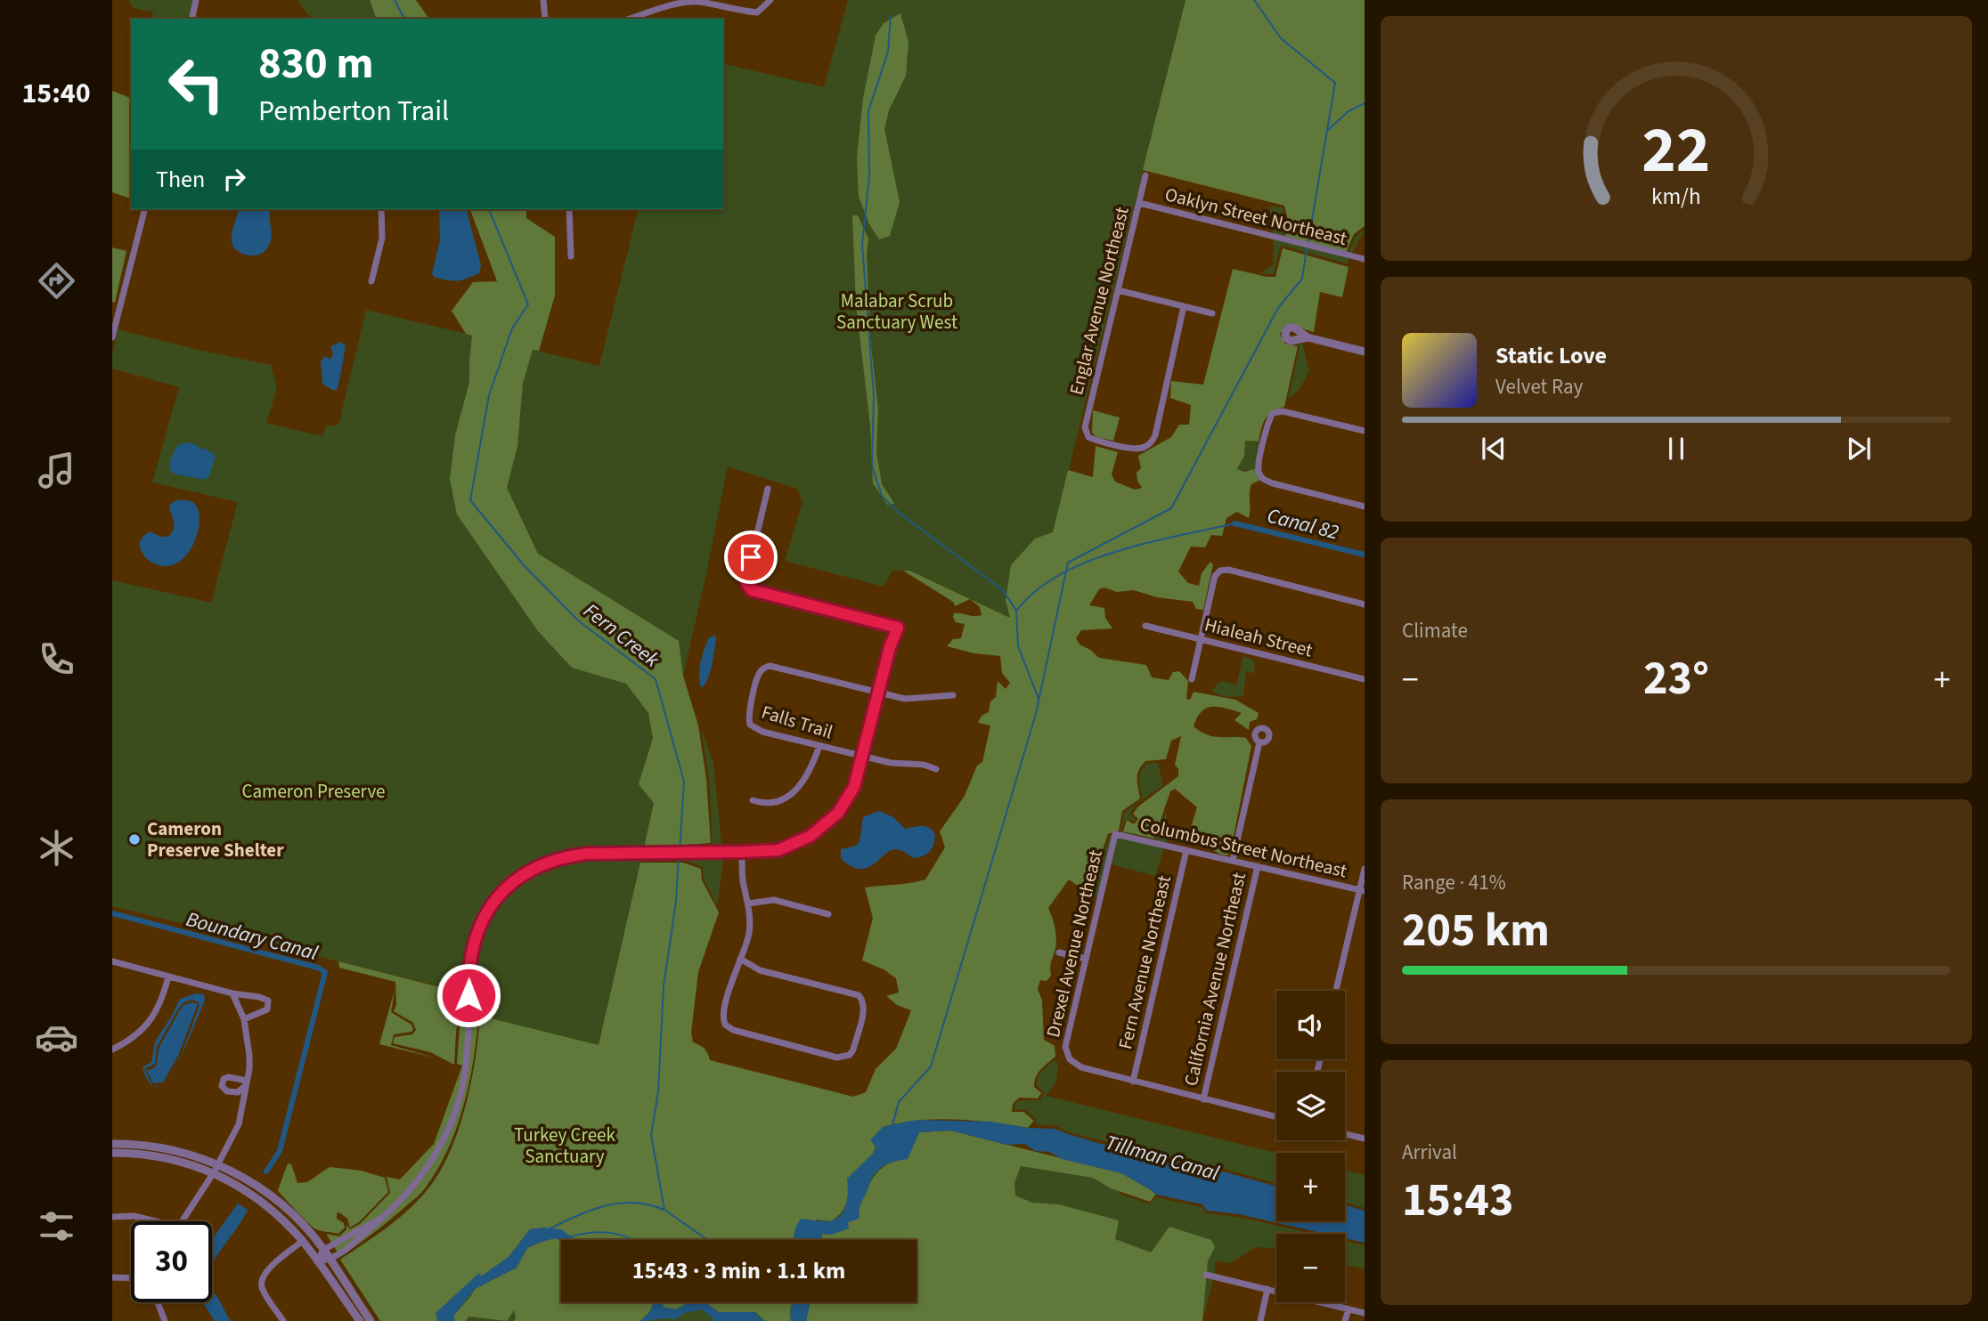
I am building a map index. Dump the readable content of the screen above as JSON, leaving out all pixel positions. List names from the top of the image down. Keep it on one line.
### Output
{"streets":{"street":["Oaklyn Street Northeast","Englar Avenue Northeast","Hialeah Street","Falls Trail","Columbus Street Northeast","Drexel Avenue Northeast","Fern Avenue Northeast","California Avenue Northeast"]},"crossings":[["Oaklyn Street Northeast","Englar Avenue Northeast"],["Columbus Street Northeast","Drexel Avenue Northeast"],["Columbus Street Northeast","Fern Avenue Northeast"],["Columbus Street Northeast","California Avenue Northeast"],["Drexel Avenue Northeast","Fern Avenue Northeast"]],"water":["Canal 82","Fern Creek","Boundary Canal","Tillman Canal"],"parks":["Malabar Scrub Sanctuary West","Cameron Preserve","Turkey Creek Sanctuary"],"places":["Cameron Preserve Shelter"],"page":{"tabs":"15:40","turn":["830 m","Pemberton Trail"],"then":"Then","song":["Static Love","Velvet Ray"],"tile":["Climate",["Range · 41%","205 km"],["Arrival","15:43"]],"heat":["−","23°","+"],"map_buttons":["+","−"],"limit":"30","trip":"15:43 · 3 min · 1.1 km","gauge":["22","km/h"]}}
